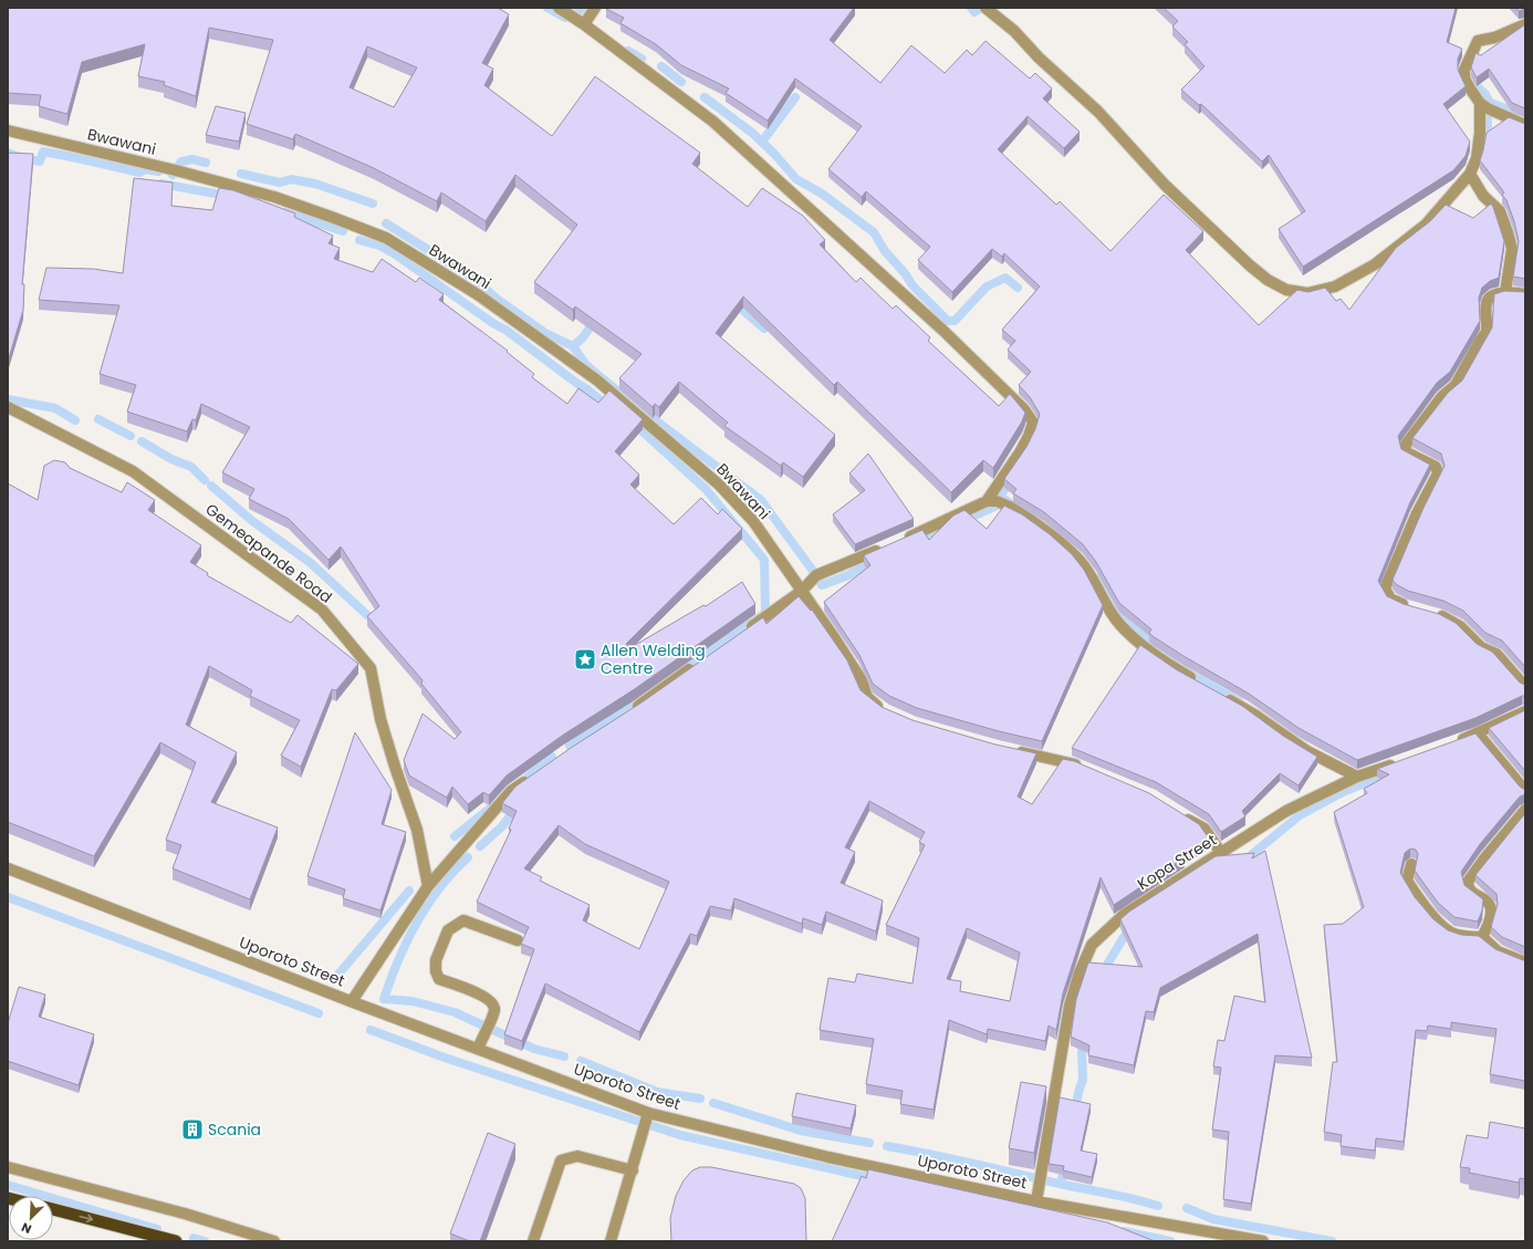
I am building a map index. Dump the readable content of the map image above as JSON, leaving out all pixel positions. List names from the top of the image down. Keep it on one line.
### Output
{"streets":{"street":["Bwawani","Gemeapande Road","Kopa Street","Uporoto Street"]},"crossings":[["Kopa Street","Uporoto Street"]],"places":{"place":["Allen Welding Centre"],"building":["Scania"]},"north":"bottom left"}
